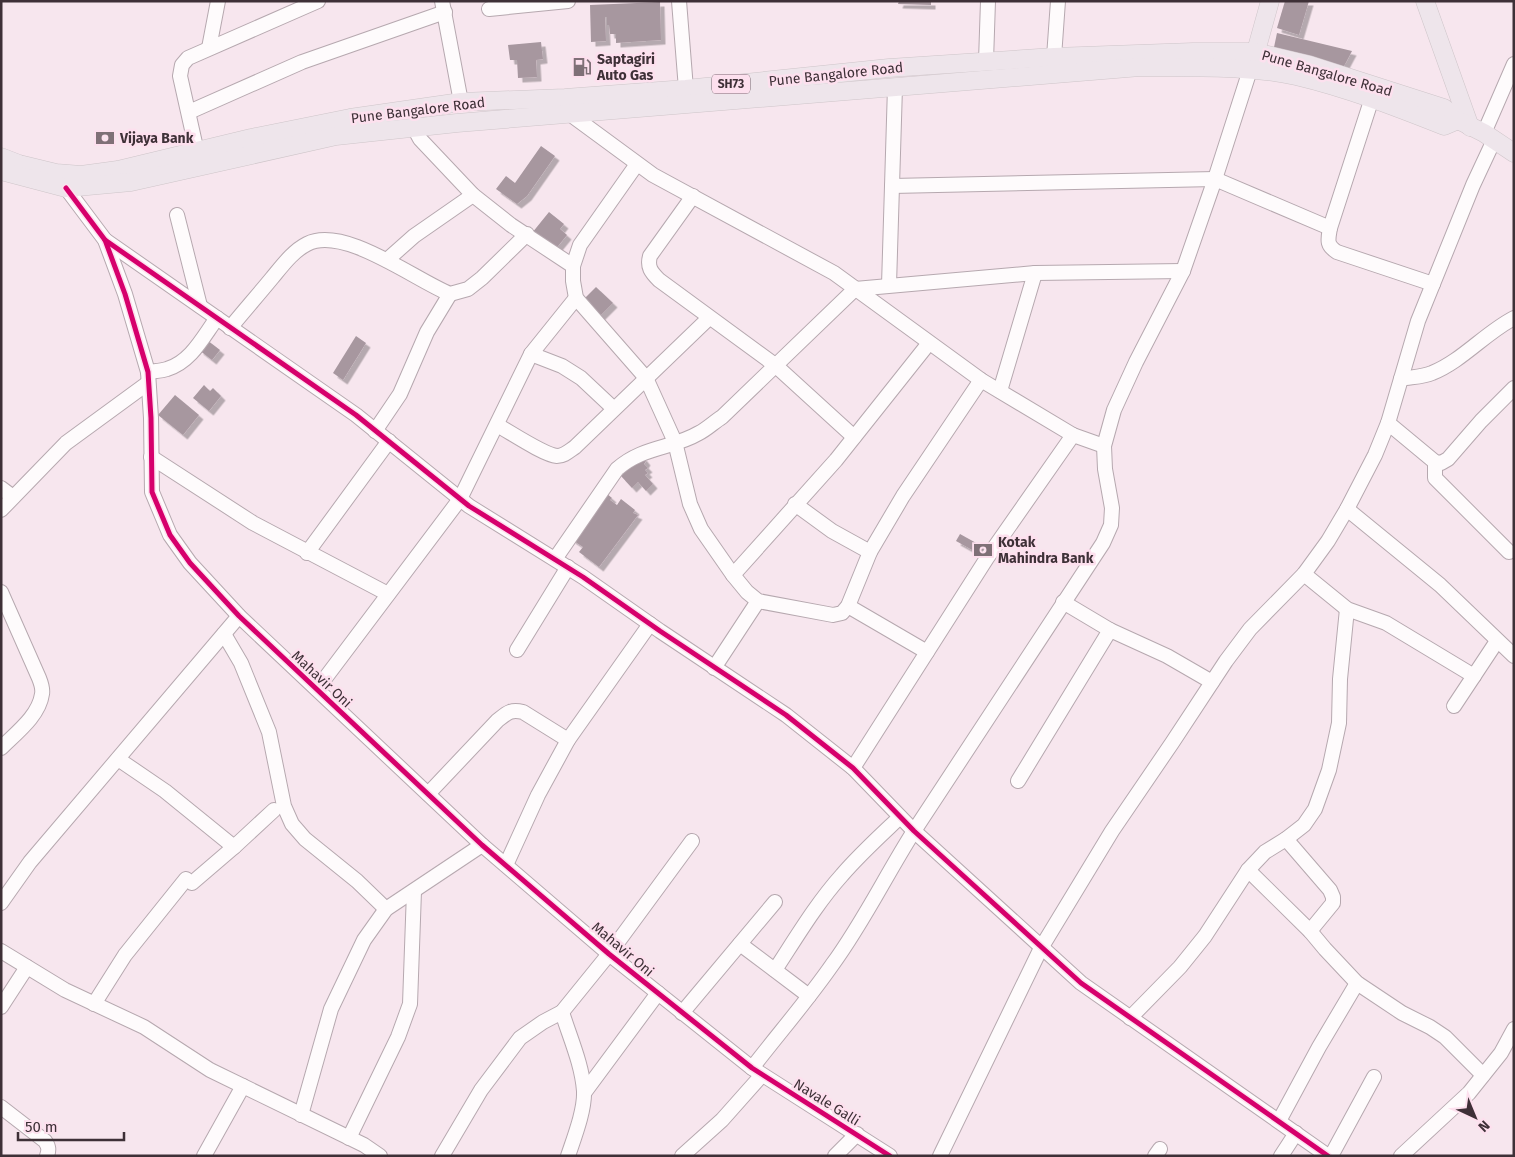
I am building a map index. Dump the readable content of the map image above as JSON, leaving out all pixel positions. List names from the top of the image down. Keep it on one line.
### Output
{"streets":{"main road":["Pune Bangalore Road","SH73"],"street":["Mahavir Oni","Navale Galli"]},"crossings":[["Pune Bangalore Road","Mahavir Oni"],["Mahavir Oni","Navale Galli"]],"places":{"fuel station":["Saptagiri Auto Gas"],"bank":["Vijaya Bank","Kotak Mahindra Bank"]},"scale_bar":"50 m","north":"bottom right"}
